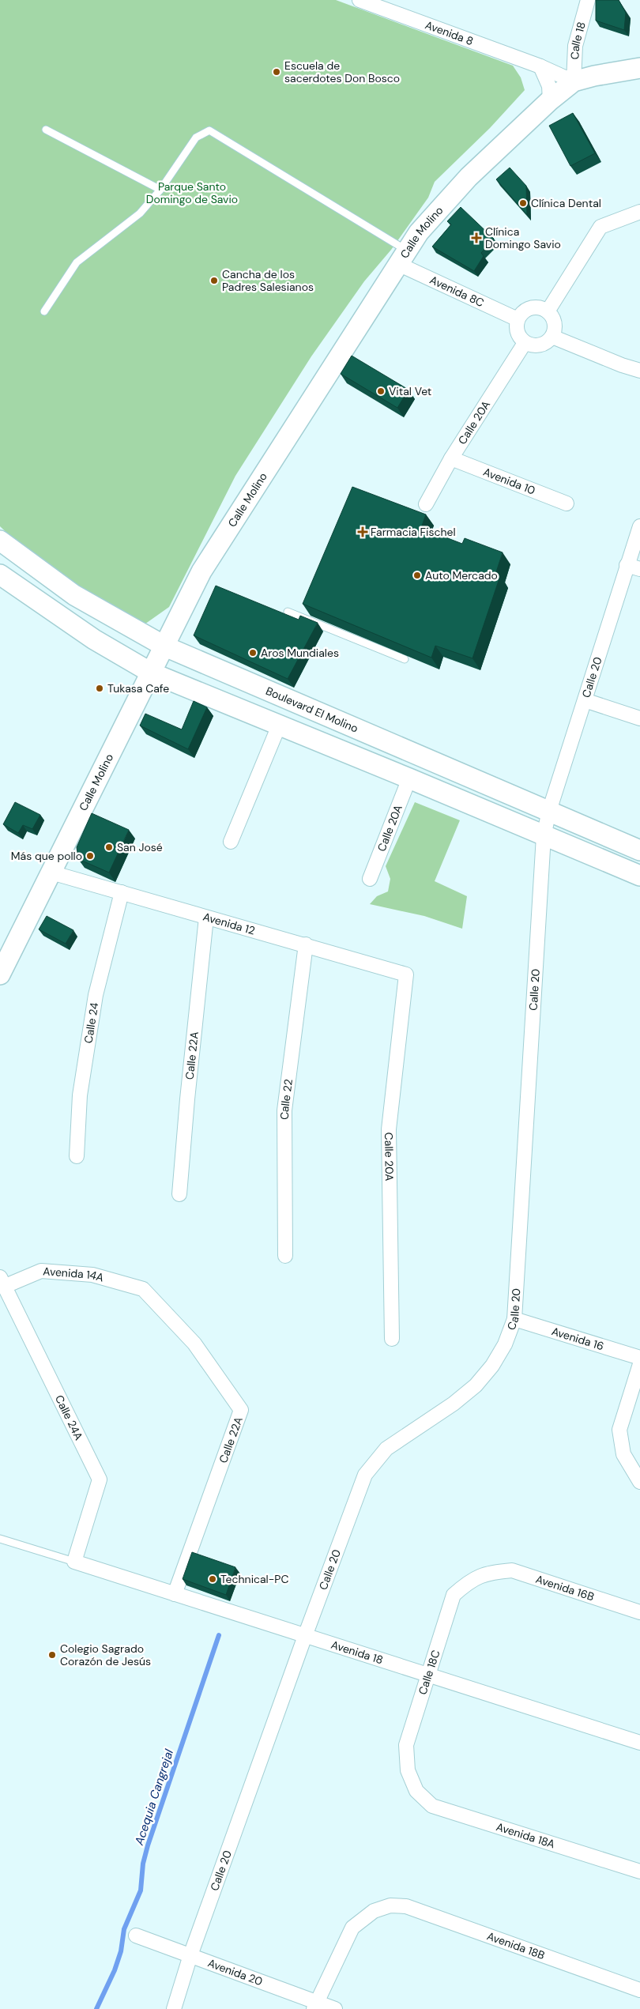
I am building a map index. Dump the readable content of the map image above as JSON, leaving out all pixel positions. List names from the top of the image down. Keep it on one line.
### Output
{"streets":{"street":["Avenida 8","Calle 18","Calle Molino","Avenida 8C","Calle 20A","Avenida 10","Calle 20","Boulevard El Molino","Avenida 12","Calle 24","Calle 22A","Calle 22","Avenida 14A","Avenida 16","Calle 24A","Avenida 16B","Avenida 18","Calle 18C","Avenida 18A","Avenida 18B","Avenida 20"]},"crossings":[["Avenida 8","Calle 18"],["Avenida 8","Calle Molino"],["Calle 18","Calle Molino"],["Calle Molino","Avenida 8C"],["Calle Molino","Boulevard El Molino"],["Calle Molino","Avenida 12"],["Avenida 8C","Calle 20A"],["Calle 20A","Avenida 10"],["Calle 20A","Avenida 12"],["Calle 20","Boulevard El Molino"],["Calle 20","Avenida 16"],["Calle 20","Avenida 18"],["Calle 20","Avenida 20"],["Avenida 12","Calle 24"],["Avenida 12","Calle 22A"],["Avenida 12","Calle 22"],["Calle 22A","Avenida 14A"],["Calle 22A","Avenida 18"],["Avenida 14A","Calle 24A"],["Calle 24A","Avenida 18"],["Avenida 16B","Calle 18C"],["Avenida 18","Calle 18C"],["Calle 18C","Avenida 18A"],["Avenida 18B","Avenida 20"]],"water":["Acequia Cangrejal"],"parks":["Parque Santo Domingo de Savio"],"places":{"other":["Escuela de sacerdotes Don Bosco","Clínica Dental","Cancha de los Padres Salesianos","Vital Vet","Auto Mercado","Aros Mundiales","Tukasa Cafe","San José","Más que pollo","Technical-PC","Colegio Sagrado Corazón de Jesús"],"health":["Clínica Domingo Savio","Farmacia Fischel"]}}
